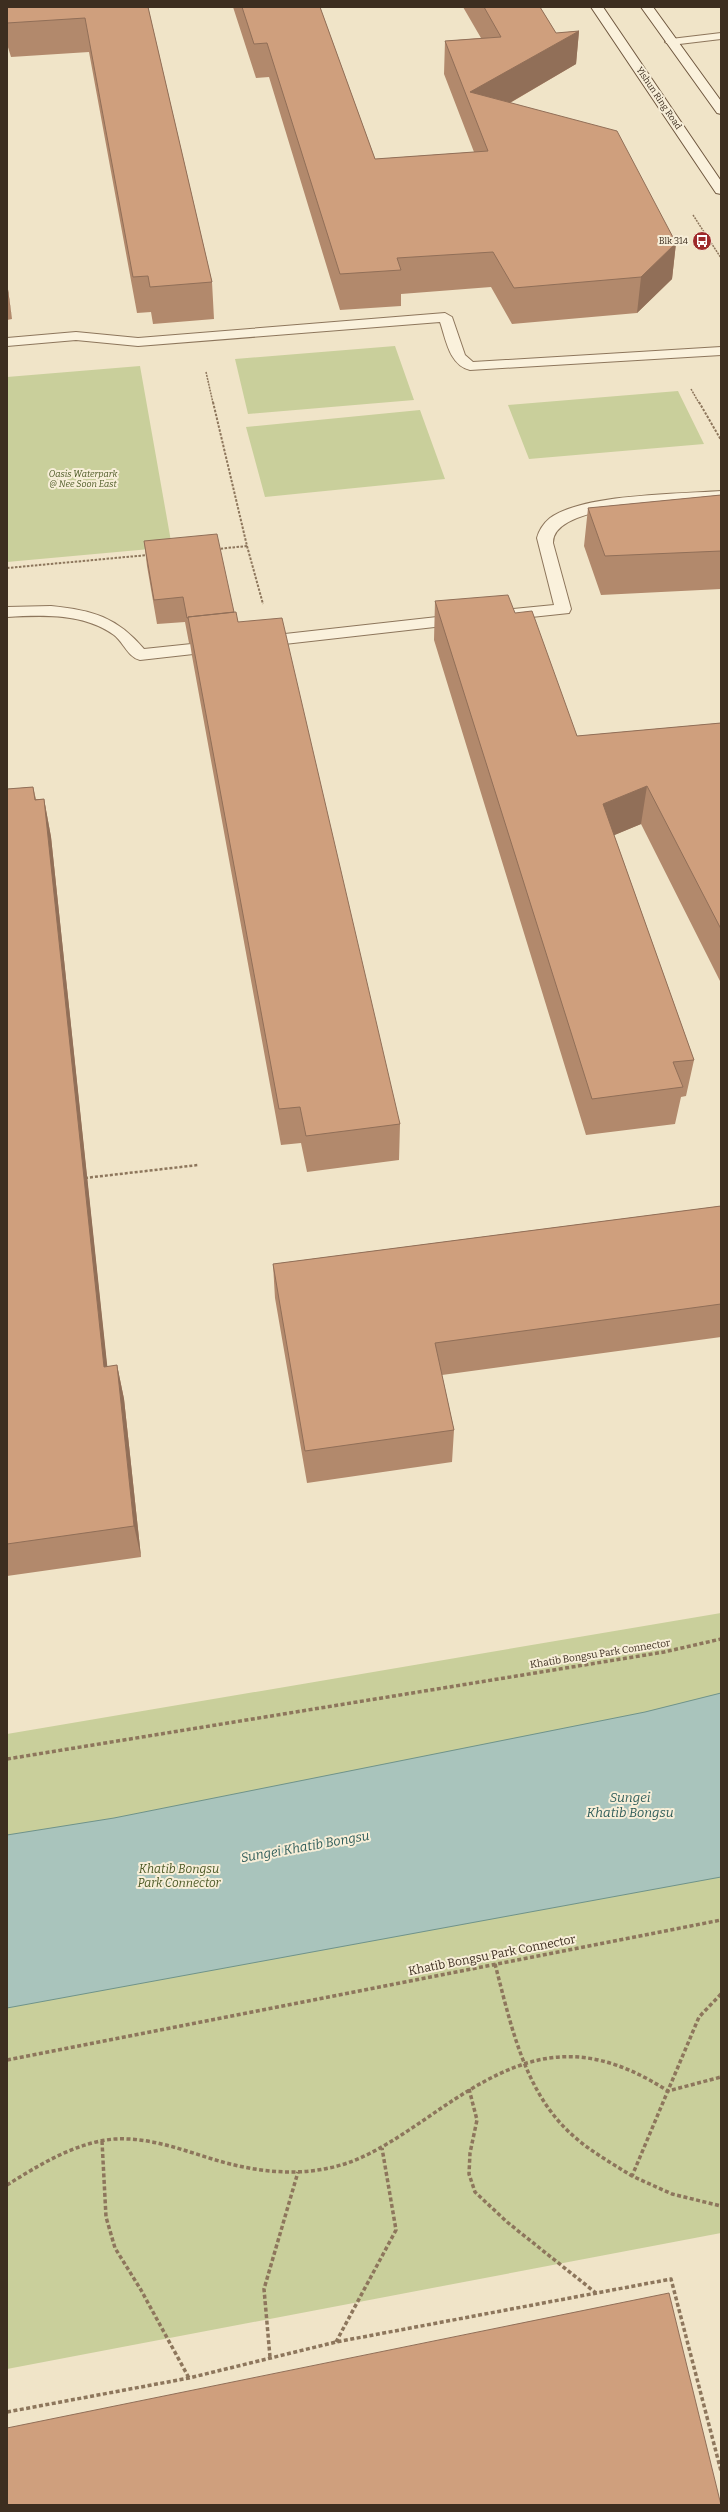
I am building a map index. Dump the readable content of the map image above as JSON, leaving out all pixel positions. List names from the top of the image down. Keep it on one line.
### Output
{"streets":{"main road":["Yishun Ring Road"],"path":["Khatib Bongsu Park Connector"]},"water":["Sungei Khatib Bongsu"],"parks":["Oasis Waterpark @ Nee Soon East","Khatib Bongsu Park Connector"],"places":{"bus stop":["Blk 314"]}}
